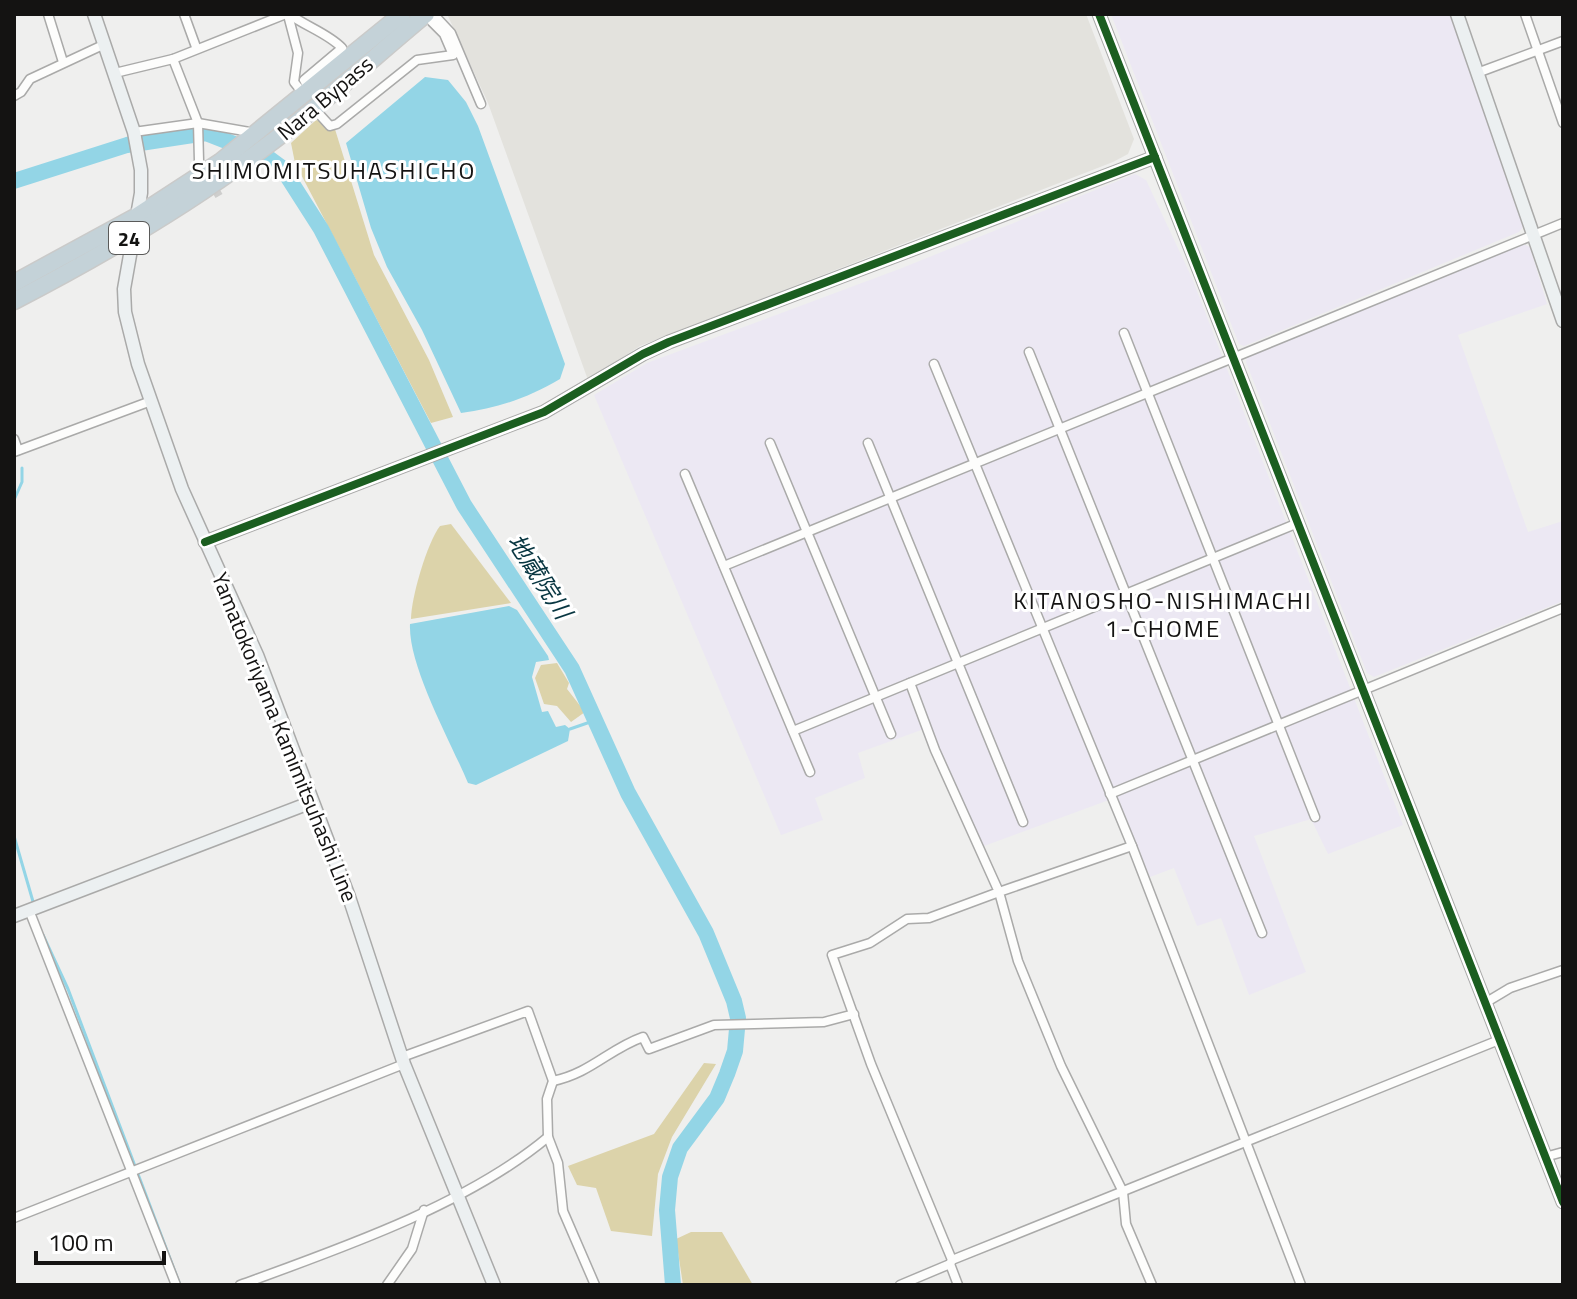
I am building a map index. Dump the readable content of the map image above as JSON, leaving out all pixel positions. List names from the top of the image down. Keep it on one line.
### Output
{"streets":{"highway":["Nara Bypass","24"],"street":["Yamatokoriyama Kamimitsuhashi Line"]},"crossings":[["Nara Bypass","Yamatokoriyama Kamimitsuhashi Line"]],"districts":["SHIMOMITSUHASHICHO","KITANOSHO-NISHIMACHI 1-CHOME"],"water":["地蔵院川"],"scale_bar":"100 m"}
